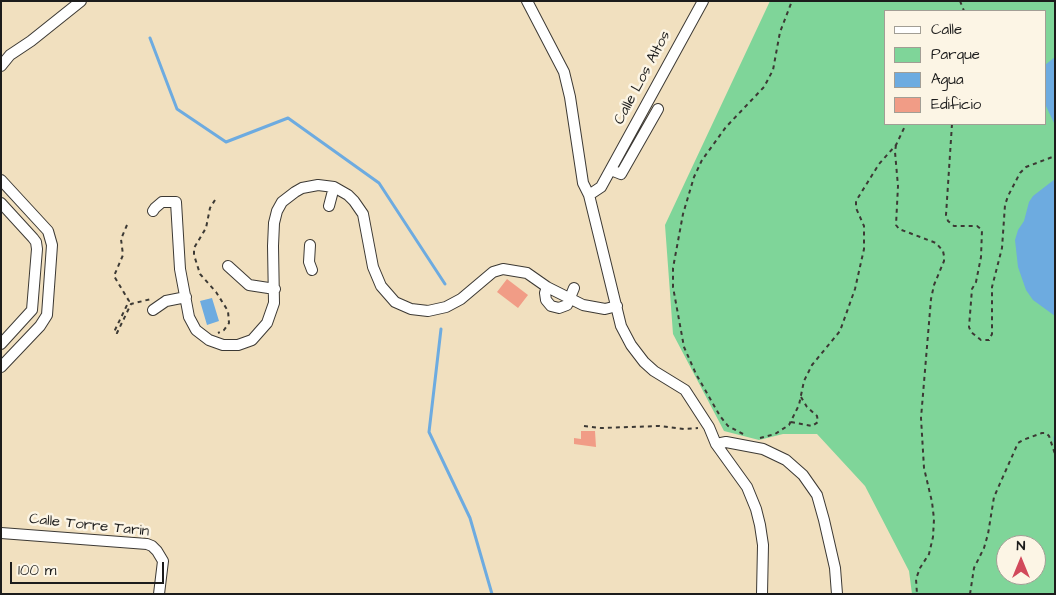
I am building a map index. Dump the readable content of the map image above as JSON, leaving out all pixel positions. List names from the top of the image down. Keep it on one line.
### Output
{"streets":{"street":["Calle Los Altos","Calle Torre Tarin"]},"legend":["Calle","Parque","Agua","Edificio"],"scale_bar":"100 m","north":"top"}
